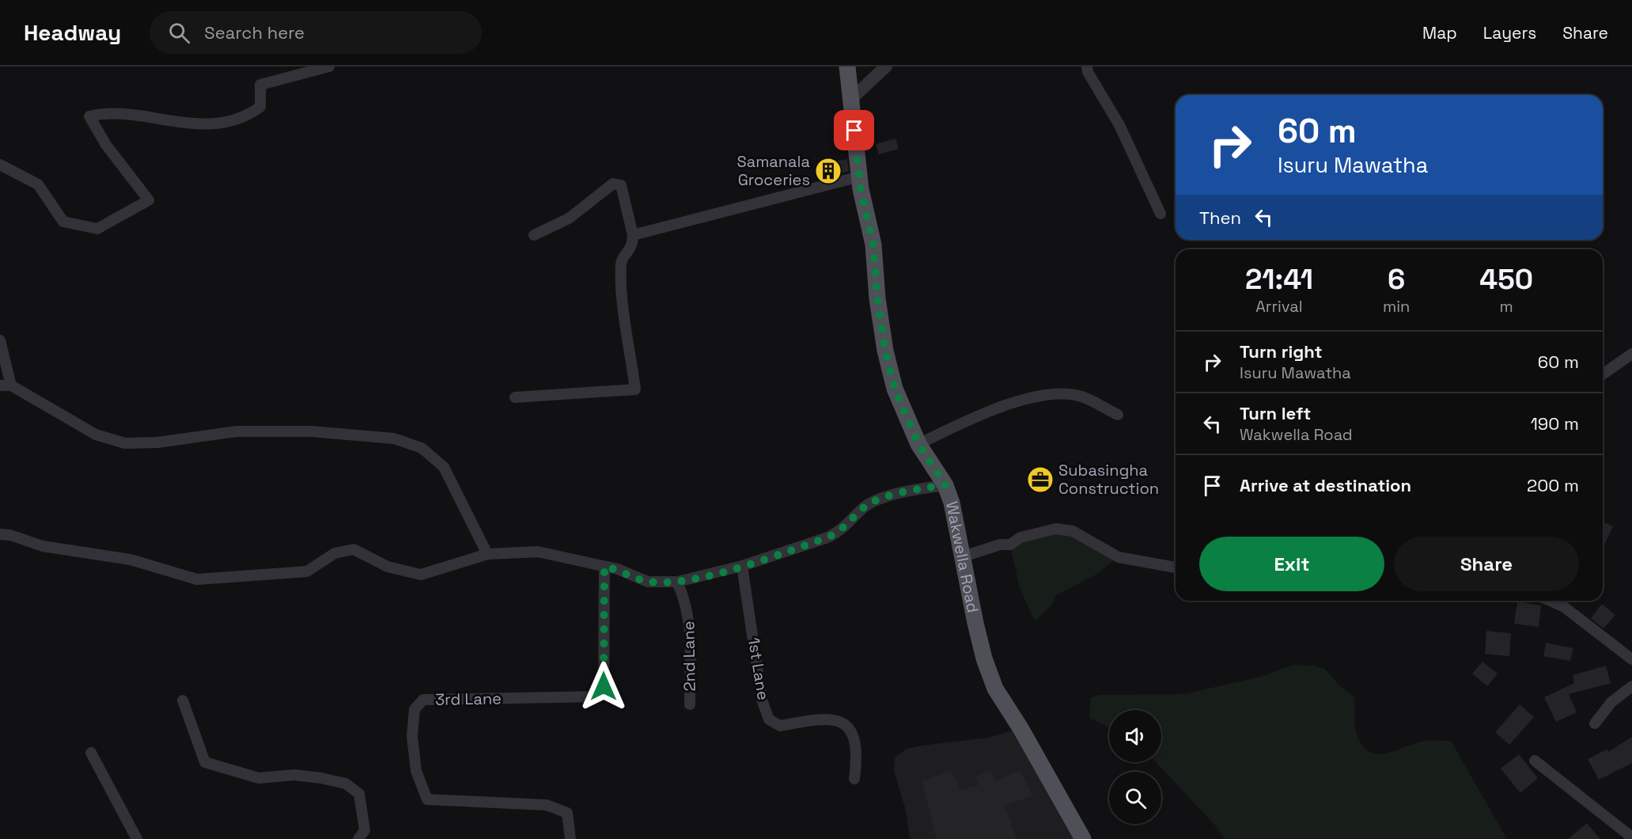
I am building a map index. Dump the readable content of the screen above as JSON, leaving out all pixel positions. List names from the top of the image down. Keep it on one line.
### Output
{"streets":{"main road":["Wakwella Road"],"street":["2nd Lane","1st Lane","3rd Lane"]},"places":{"building":["Samanala Groceries"],"office":["Subasingha Construction"]},"page":{"header":"Headway","search":"Search here","nav":["Map","Layers","Share"],"turn":["60 m","Isuru Mawatha"],"then":"Then","eta":["21:41","Arrival","6","min","450","m"],"list":[{"name":"Turn right","note":"Isuru Mawatha","value":"60 m"},{"name":"Turn left","note":"Wakwella Road","value":"190 m"},{"name":"Arrive at destination","value":"200 m"}],"buttons":["Exit","Share"]}}
